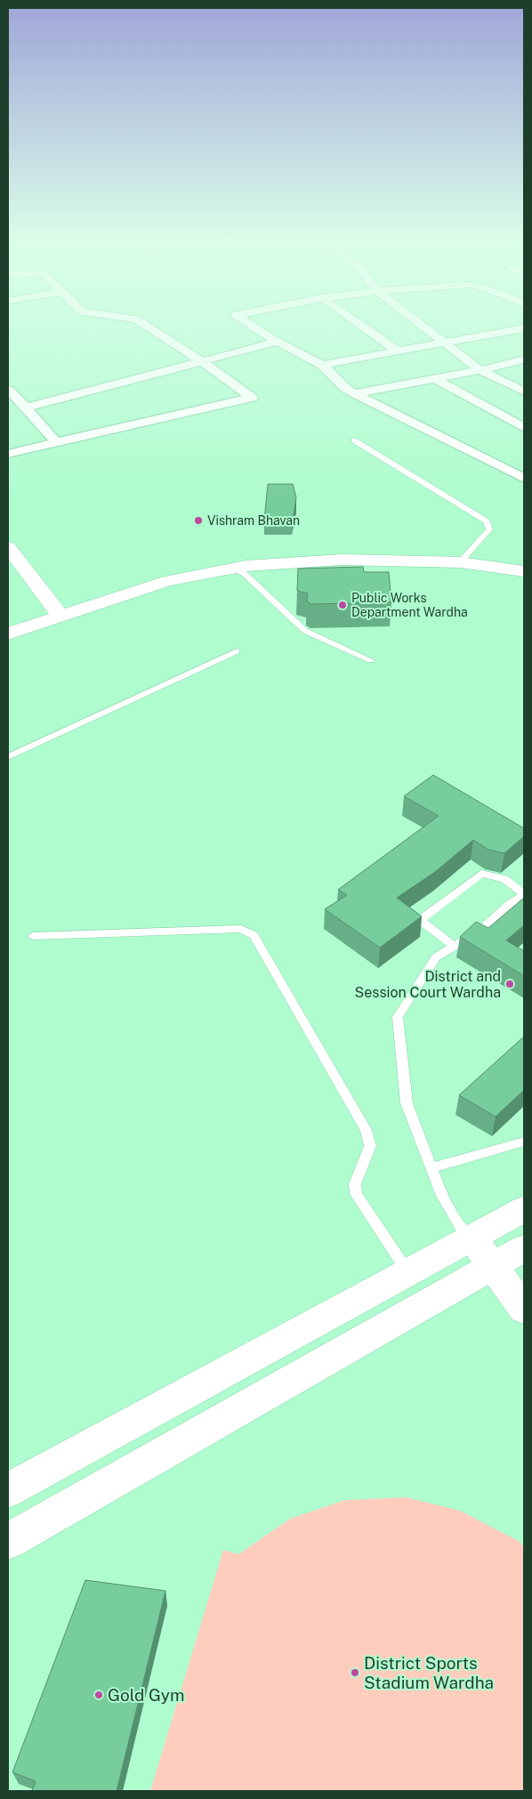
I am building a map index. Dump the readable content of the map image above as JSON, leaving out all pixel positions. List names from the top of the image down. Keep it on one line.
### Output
{"places":["Vishram Bhavan","Public Works Department Wardha","District and Session Court Wardha","District Sports Stadium Wardha","Gold Gym"]}
